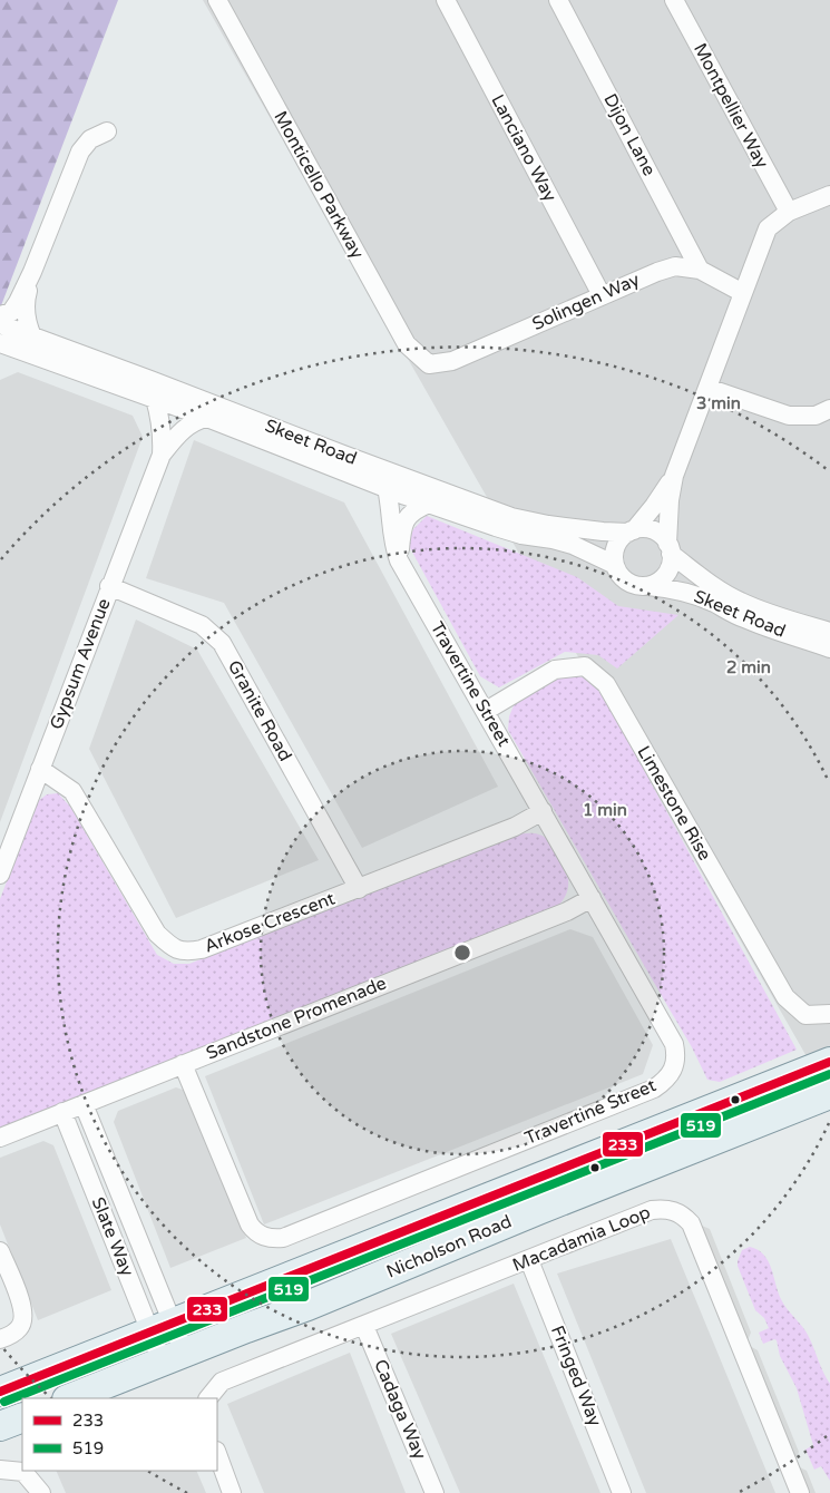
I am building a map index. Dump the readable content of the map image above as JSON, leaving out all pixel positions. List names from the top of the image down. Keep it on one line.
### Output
{"streets":{"main road":["Nicholson Road"],"street":["Montpellier Way","Dijon Lane","Lanciano Way","Monticello Parkway","Solingen Way","Skeet Road","Gypsum Avenue","Travertine Street","Granite Road","Limestone Rise","Arkose Crescent","Sandstone Promenade","Slate Way","Macadamia Loop","Fringed Way","Cadaga Way"]},"crossings":[["Dijon Lane","Solingen Way"],["Lanciano Way","Solingen Way"],["Monticello Parkway","Solingen Way"],["Skeet Road","Gypsum Avenue"],["Skeet Road","Travertine Street"],["Gypsum Avenue","Granite Road"],["Gypsum Avenue","Arkose Crescent"],["Travertine Street","Limestone Rise"],["Travertine Street","Arkose Crescent"],["Travertine Street","Sandstone Promenade"],["Granite Road","Arkose Crescent"],["Sandstone Promenade","Slate Way"],["Slate Way","Nicholson Road"],["Macadamia Loop","Fringed Way"],["Macadamia Loop","Cadaga Way"]],"lines":["transit line 233","transit line 519"],"legend":["233","519"],"rings":["3 min","2 min","1 min"]}
